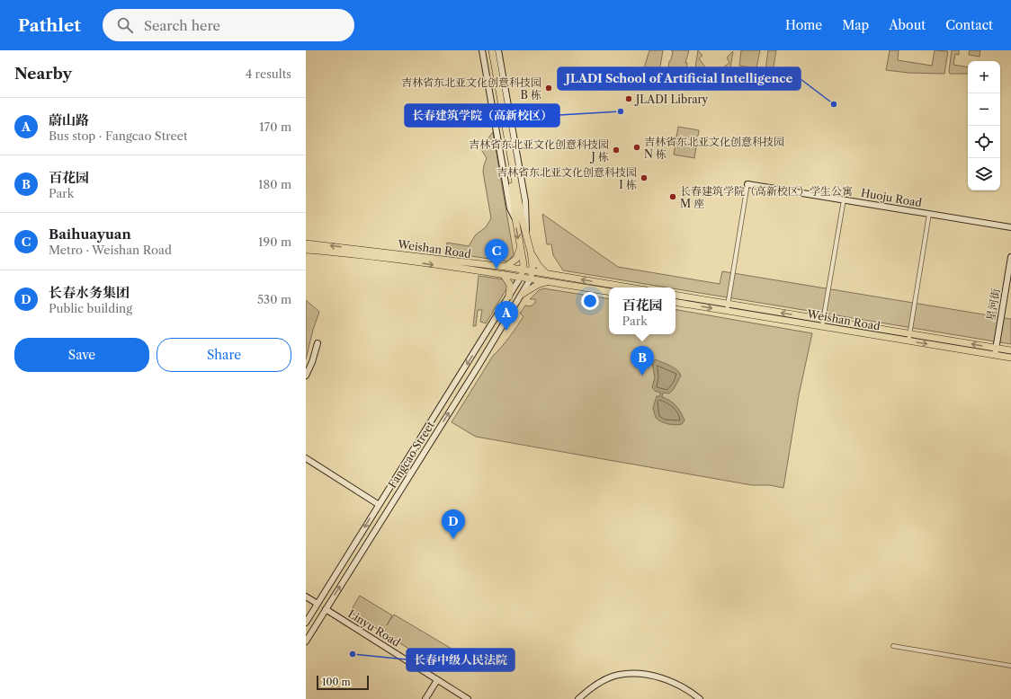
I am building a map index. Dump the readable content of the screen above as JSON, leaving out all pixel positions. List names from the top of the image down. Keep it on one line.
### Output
{"streets":{"main road":["Weishan Road"],"street":["Huoju Road","星河街","Fangcao Street","Linyu Road"]},"crossings":[["Weishan Road","星河街"],["Weishan Road","Fangcao Street"],["Fangcao Street","Linyu Road"]],"places":["吉林省东北亚文化创意科技园 B 栋","JLADI Library","JLADI School of Artificial Intelligence","长春建筑学院（高新校区）","吉林省东北亚文化创意科技园 N 栋","吉林省东北亚文化创意科技园 J 栋","吉林省东北亚文化创意科技园 I 栋","长春建筑学院（高新校区）学生公寓 M 座","长春中级人民法院"],"scale_bar":"100 m","page":{"header":"Pathlet","search":"Search here","nav":["Home","Map","About","Contact"],"heading":["Nearby","4 results"],"map_buttons":["+","−"],"list":[{"mark":"A","name":"蔚山路","note":"Bus stop · Fangcao Street","value":"170 m"},{"mark":"B","name":"百花园","note":"Park","value":"180 m"},{"mark":"C","name":"Baihuayuan","note":"Metro · Weishan Road","value":"190 m"},{"mark":"D","name":"长春水务集团","note":"Public building","value":"530 m"}],"pins":["C","A","B","D"],"popup":["百花园","Park"],"buttons":["Save","Share"],"scale":"100 m"}}
